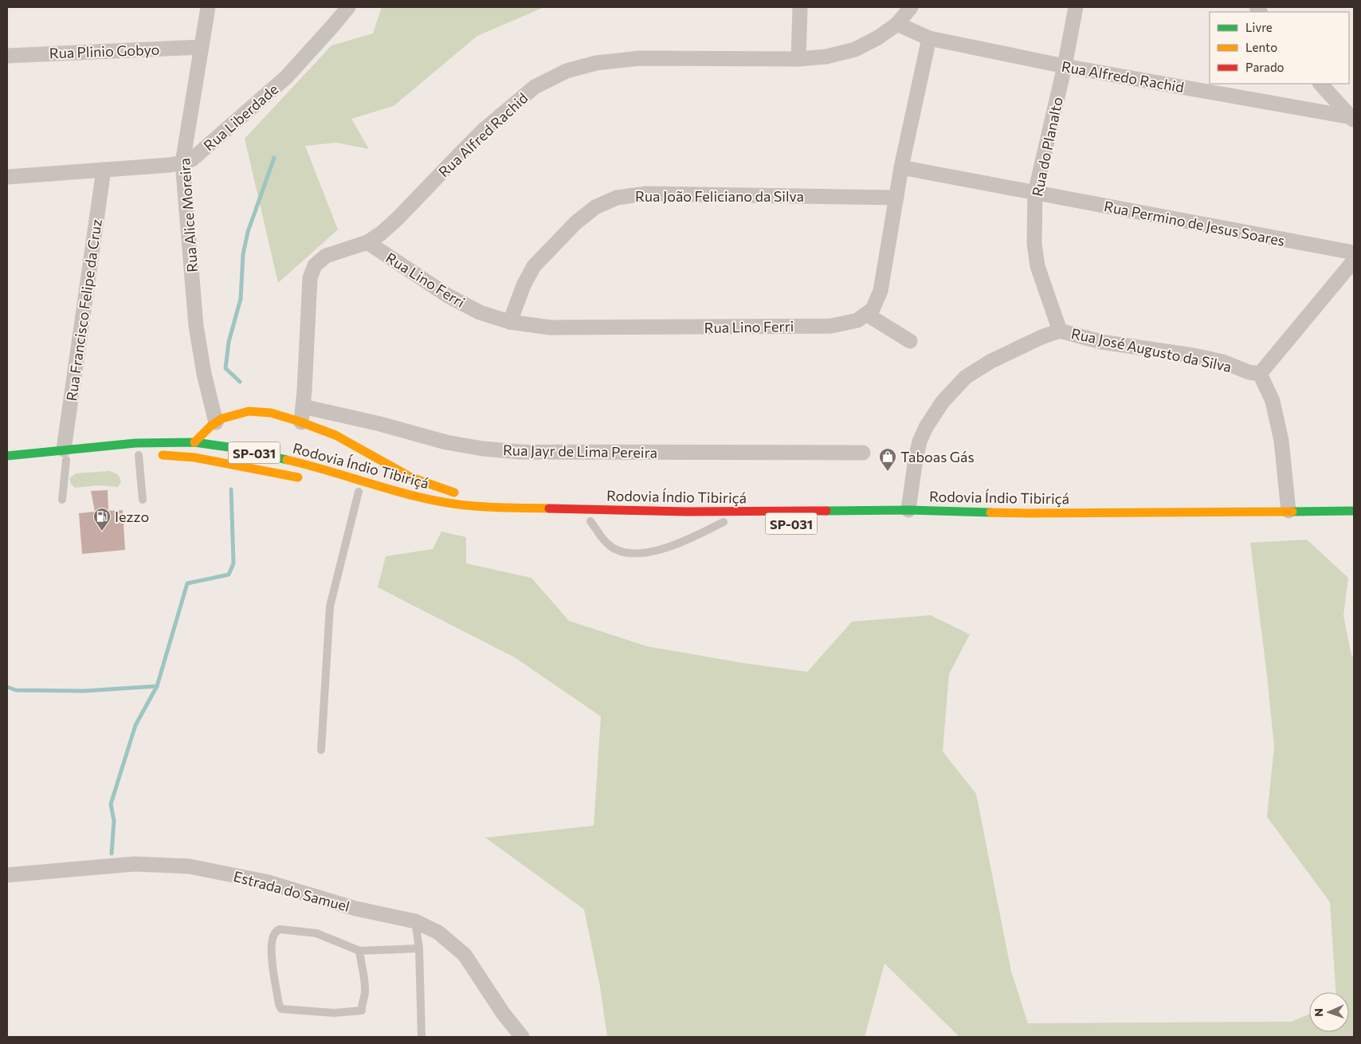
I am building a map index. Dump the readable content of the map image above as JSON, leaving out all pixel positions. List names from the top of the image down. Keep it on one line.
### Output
{"streets":{"highway":["SP-031","Rodovia Índio Tibiriçá"],"street":["Rua Plinio Gobyo","Rua Alfredo Rachid","Rua Liberdade","Rua Alfred Rachid","Rua do Planalto","Rua João Feliciano da Silva","Rua Alice Moreira","Rua Permino de Jesus Soares","Rua Lino Ferri","Rua Francisco Felipe da Cruz","Rua José Augusto da Silva","Rua Jayr de Lima Pereira","Estrada do Samuel"]},"crossings":[["Rua Plinio Gobyo","Rua Alice Moreira"],["Rua Alfredo Rachid","Rua Alfred Rachid"],["Rua Alfredo Rachid","Rua do Planalto"],["Rua Alfredo Rachid","Rua Lino Ferri"],["Rua Liberdade","Rua Alice Moreira"],["Rua Liberdade","Rua Francisco Felipe da Cruz"],["Rua Alfred Rachid","Rua Lino Ferri"],["Rua Alfred Rachid","Rua Jayr de Lima Pereira"],["Rua do Planalto","Rua Permino de Jesus Soares"],["Rua do Planalto","Rua José Augusto da Silva"],["Rua João Feliciano da Silva","Rua Lino Ferri"],["Rua Francisco Felipe da Cruz","Rodovia Índio Tibiriçá"],["Rua José Augusto da Silva","Rodovia Índio Tibiriçá"]],"places":{"shop":["Taboas Gás"],"fuel station":["Iezzo"]},"legend":["Livre","Lento","Parado"],"north":"left"}
